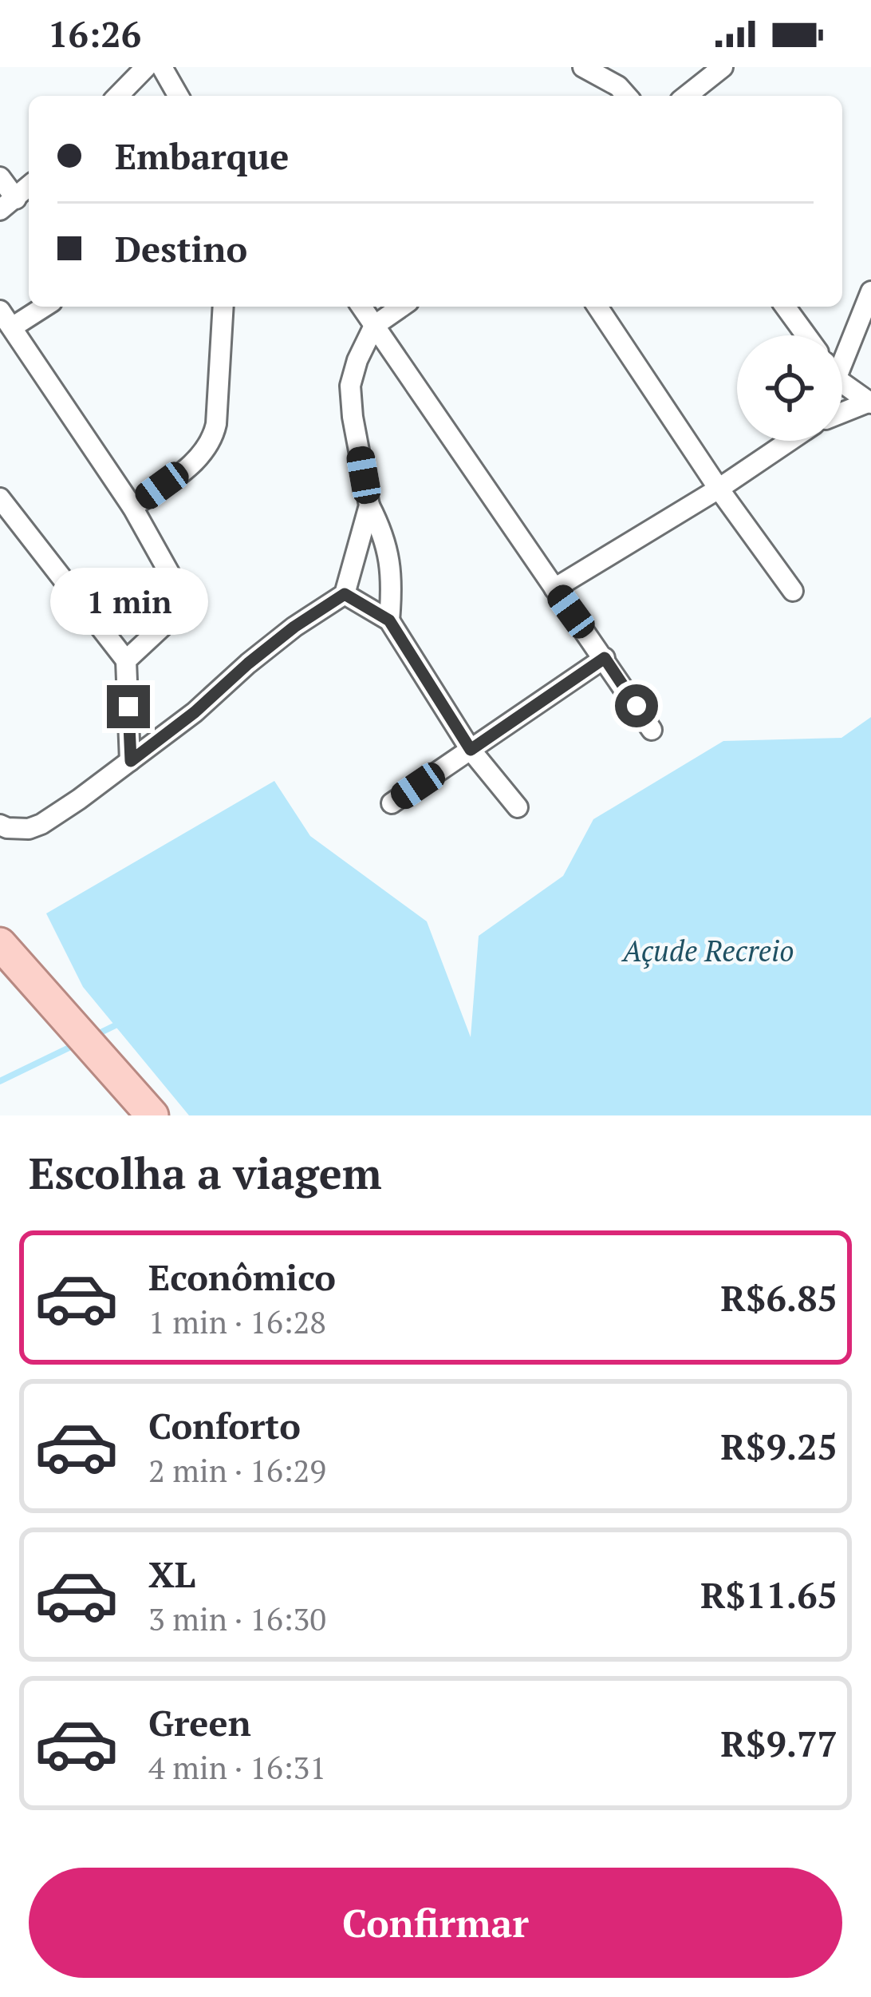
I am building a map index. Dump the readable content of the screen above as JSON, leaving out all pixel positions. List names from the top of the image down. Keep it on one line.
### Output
{"water":["Açude Recreio"],"page":{"status":"16:26","banner":["Embarque","Destino"],"bubble":"1 min","heading":"Escolha a viagem","list":[{"name":"Econômico","note":"1 min · 16:28","value":"R$6.85"},{"name":"Conforto","note":"2 min · 16:29","value":"R$9.25"},{"name":"XL","note":"3 min · 16:30","value":"R$11.65"},{"name":"Green","note":"4 min · 16:31","value":"R$9.77"}],"buttons":"Confirmar"}}
